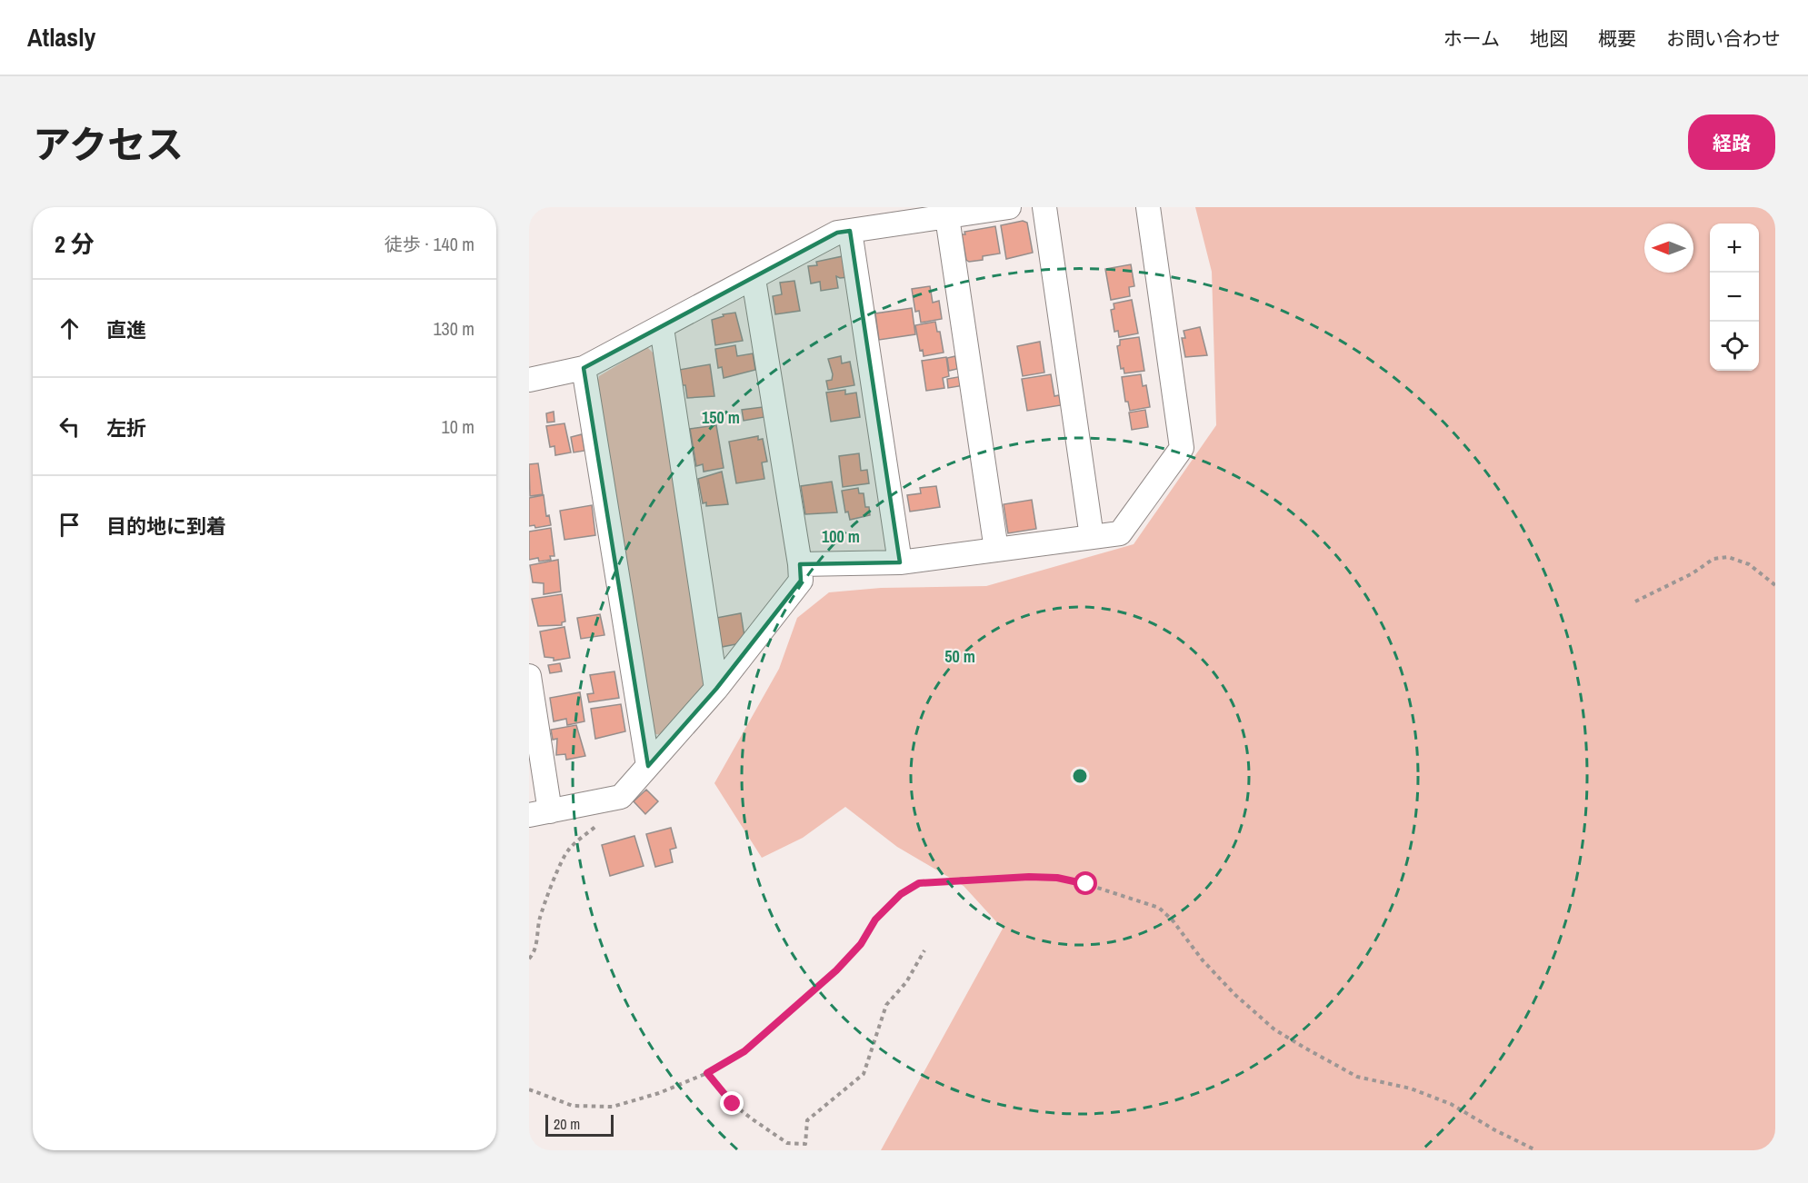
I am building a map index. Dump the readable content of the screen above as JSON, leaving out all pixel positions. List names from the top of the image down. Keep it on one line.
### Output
{"scale_bar":"20 m","north":"left","page":{"header":"Atlasly","nav":["ホーム","地図","概要","お問い合わせ"],"title":"アクセス","buttons":"経路","heading":["2 分","徒歩 · 140 m"],"map_buttons":["+","−"],"list":[["直進","130 m"],["左折","10 m"],"目的地に到着"],"scale":"20 m"},"rings":["150 m","100 m","50 m"]}
